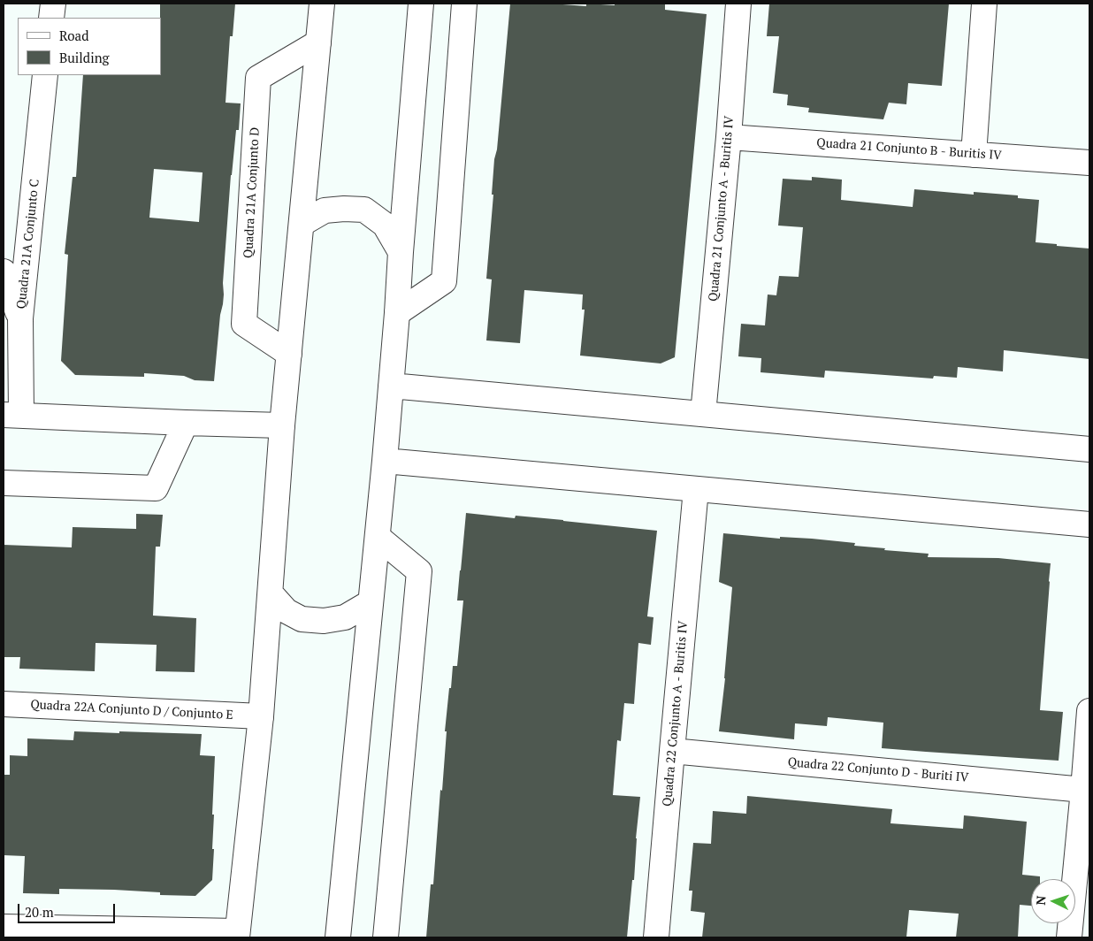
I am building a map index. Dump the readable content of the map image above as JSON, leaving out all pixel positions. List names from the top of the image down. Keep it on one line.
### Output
{"streets":{"street":["Quadra 21 Conjunto B - Buritis IV","Quadra 21A Conjunto D","Quadra 21 Conjunto A - Buritis IV","Quadra 21A Conjunto C","Quadra 22A Conjunto D / Conjunto E","Quadra 22 Conjunto A - Buritis IV","Quadra 22 Conjunto D - Buriti IV"]},"crossings":[["Quadra 21 Conjunto B - Buritis IV","Quadra 21 Conjunto A - Buritis IV"],["Quadra 22 Conjunto A - Buritis IV","Quadra 22 Conjunto D - Buriti IV"]],"legend":["Road","Building"],"scale_bar":"20 m","north":"left"}
